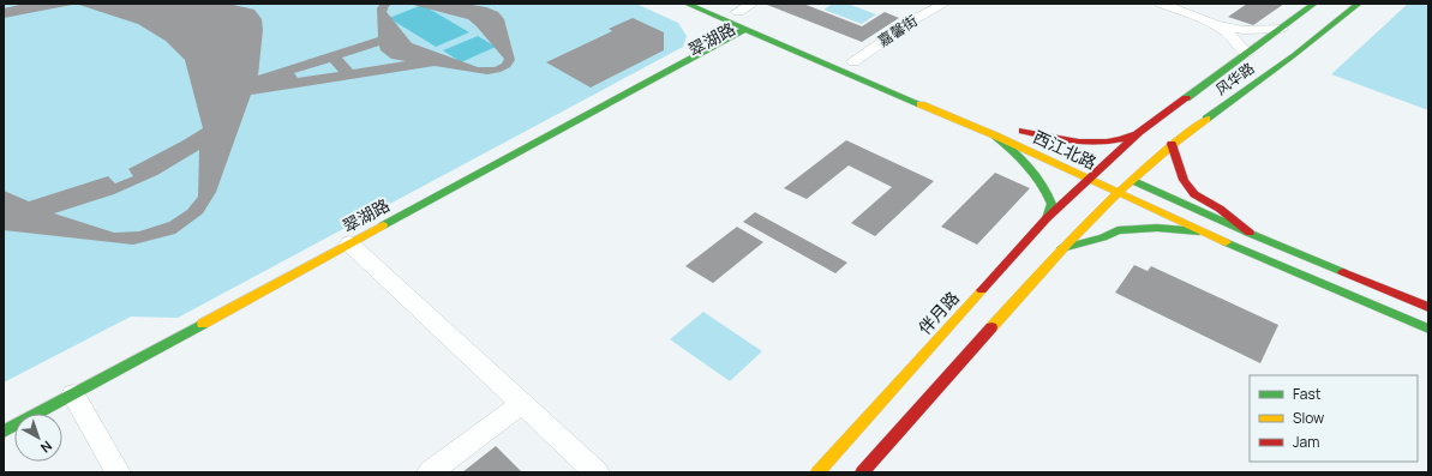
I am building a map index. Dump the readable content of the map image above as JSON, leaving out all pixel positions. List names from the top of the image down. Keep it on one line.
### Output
{"streets":{"main road":["翠湖路","风华路","西江北路","伴月路"],"street":["嘉馨街"]},"crossings":[["翠湖路","西江北路"],["风华路","西江北路"],["风华路","伴月路"],["西江北路","伴月路"]],"legend":["Fast","Slow","Jam"],"north":"bottom right"}
